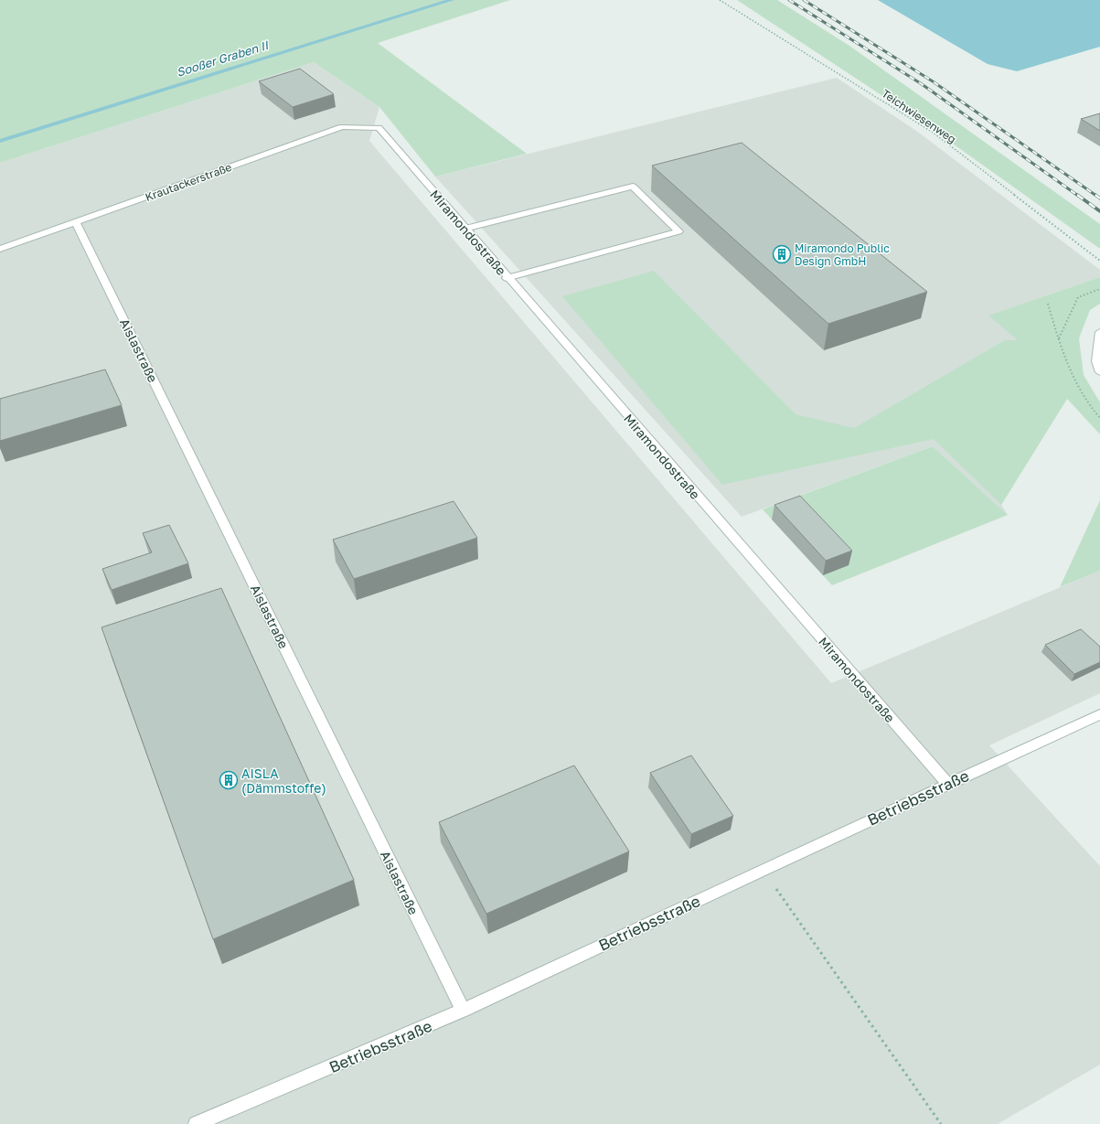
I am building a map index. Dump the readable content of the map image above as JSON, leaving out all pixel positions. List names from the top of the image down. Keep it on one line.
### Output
{"streets":{"street":["Krautackerstraße","Miramondostraße","Aislastraße","Betriebsstraße"],"path":["Teichwiesenweg"]},"crossings":[["Krautackerstraße","Miramondostraße"],["Krautackerstraße","Aislastraße"],["Miramondostraße","Betriebsstraße"],["Aislastraße","Betriebsstraße"]],"water":["Sooßer Graben II"],"places":{"building":["Miramondo Public Design GmbH","AISLA (Dämmstoffe)"]}}
